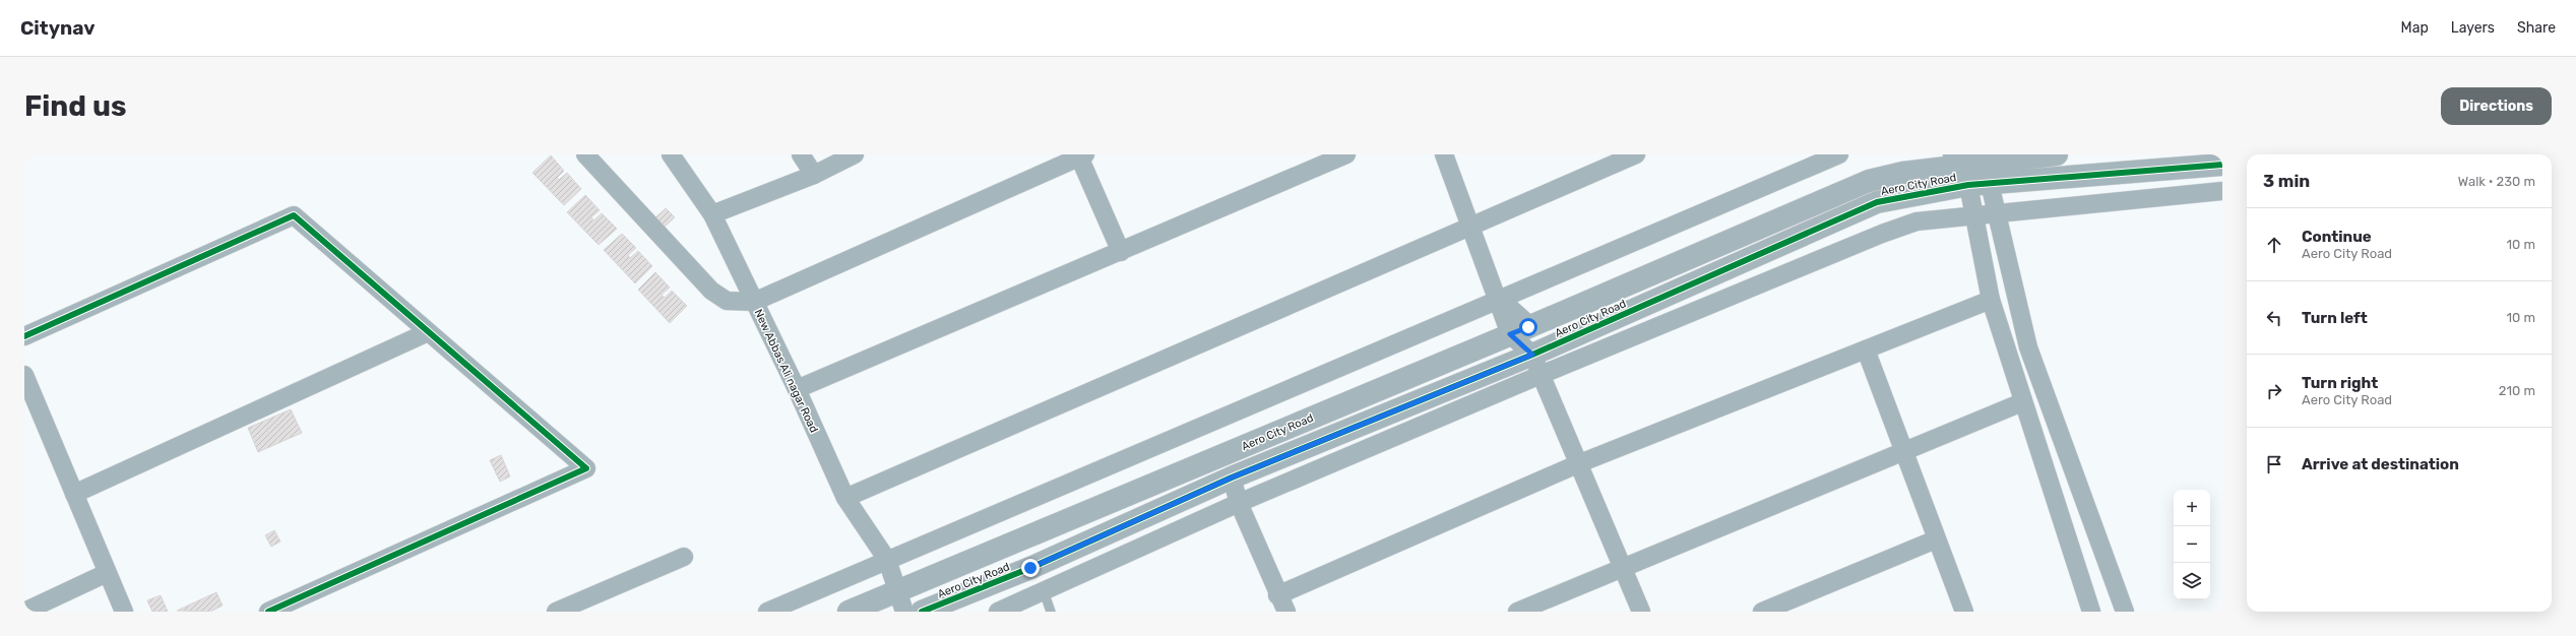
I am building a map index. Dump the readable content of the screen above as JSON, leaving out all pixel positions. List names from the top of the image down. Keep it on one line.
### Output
{"streets":{"street":["Aero City Road","New Abbas Ali nagar Road"]},"crossings":[["Aero City Road","New Abbas Ali nagar Road"]],"page":{"header":"Citynav","nav":["Map","Layers","Share"],"buttons":"Directions","title":"Find us","heading":["3 min","Walk · 230 m"],"list":[["Continue","Aero City Road","10 m"],["Turn left","10 m"],["Turn right","Aero City Road","210 m"],"Arrive at destination"],"map_buttons":["+","−"]}}
